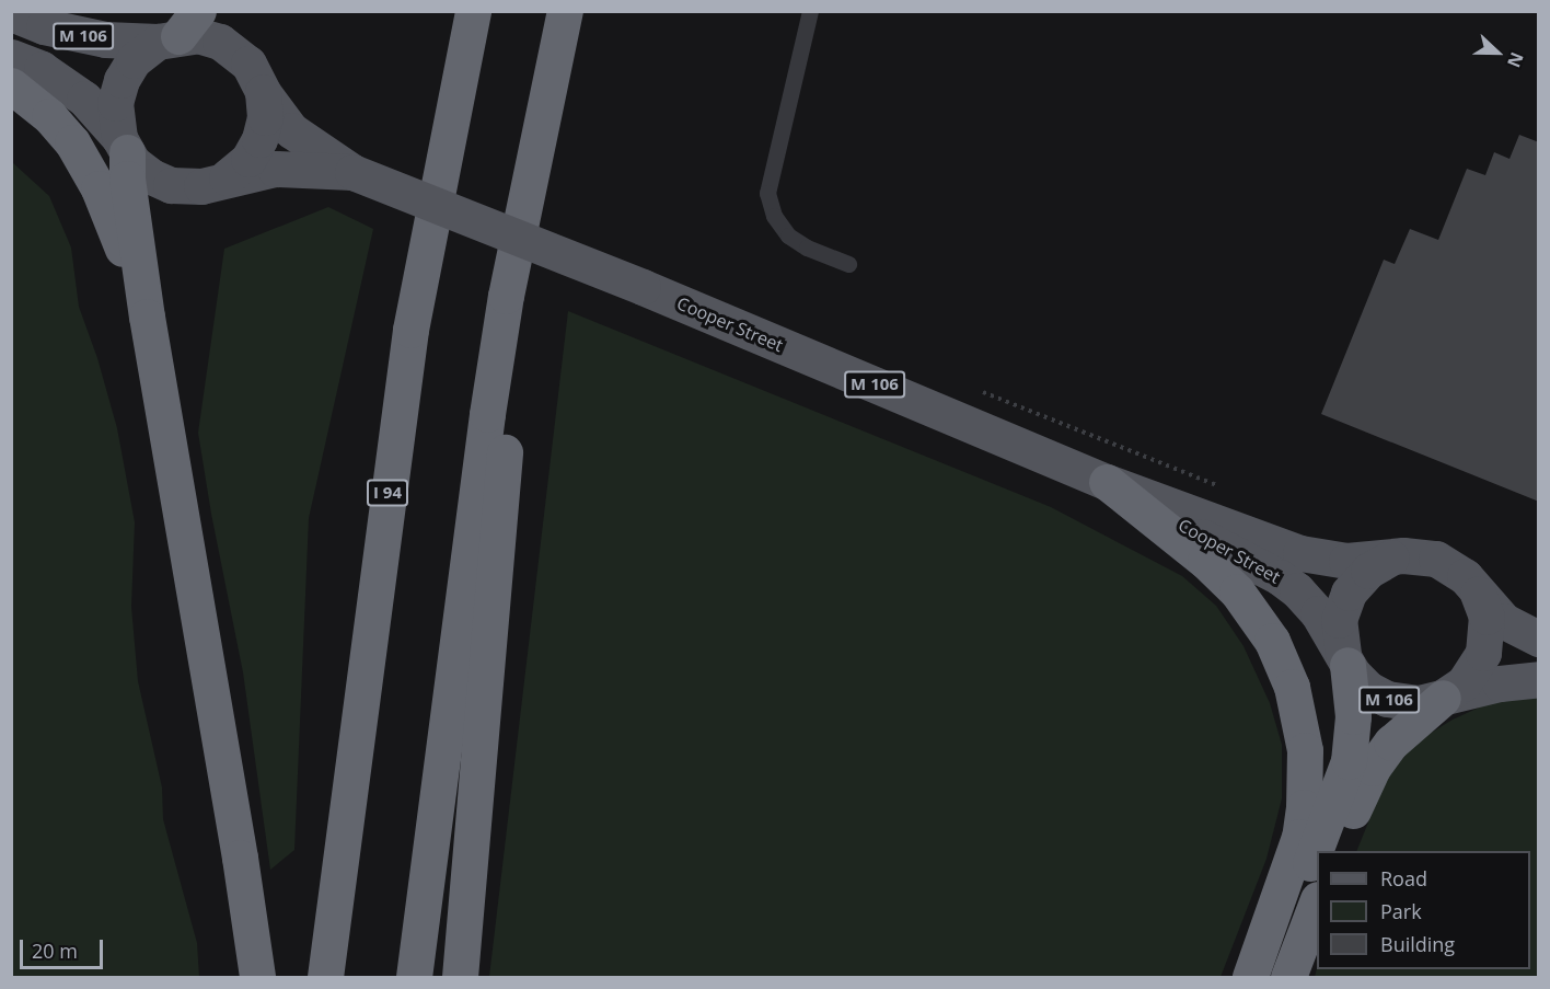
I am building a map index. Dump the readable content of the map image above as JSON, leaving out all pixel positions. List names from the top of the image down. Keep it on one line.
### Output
{"streets":{"highway":["I 94"],"main road":["M 106","Cooper Street"]},"legend":["Road","Park","Building"],"scale_bar":"20 m","north":"right"}
